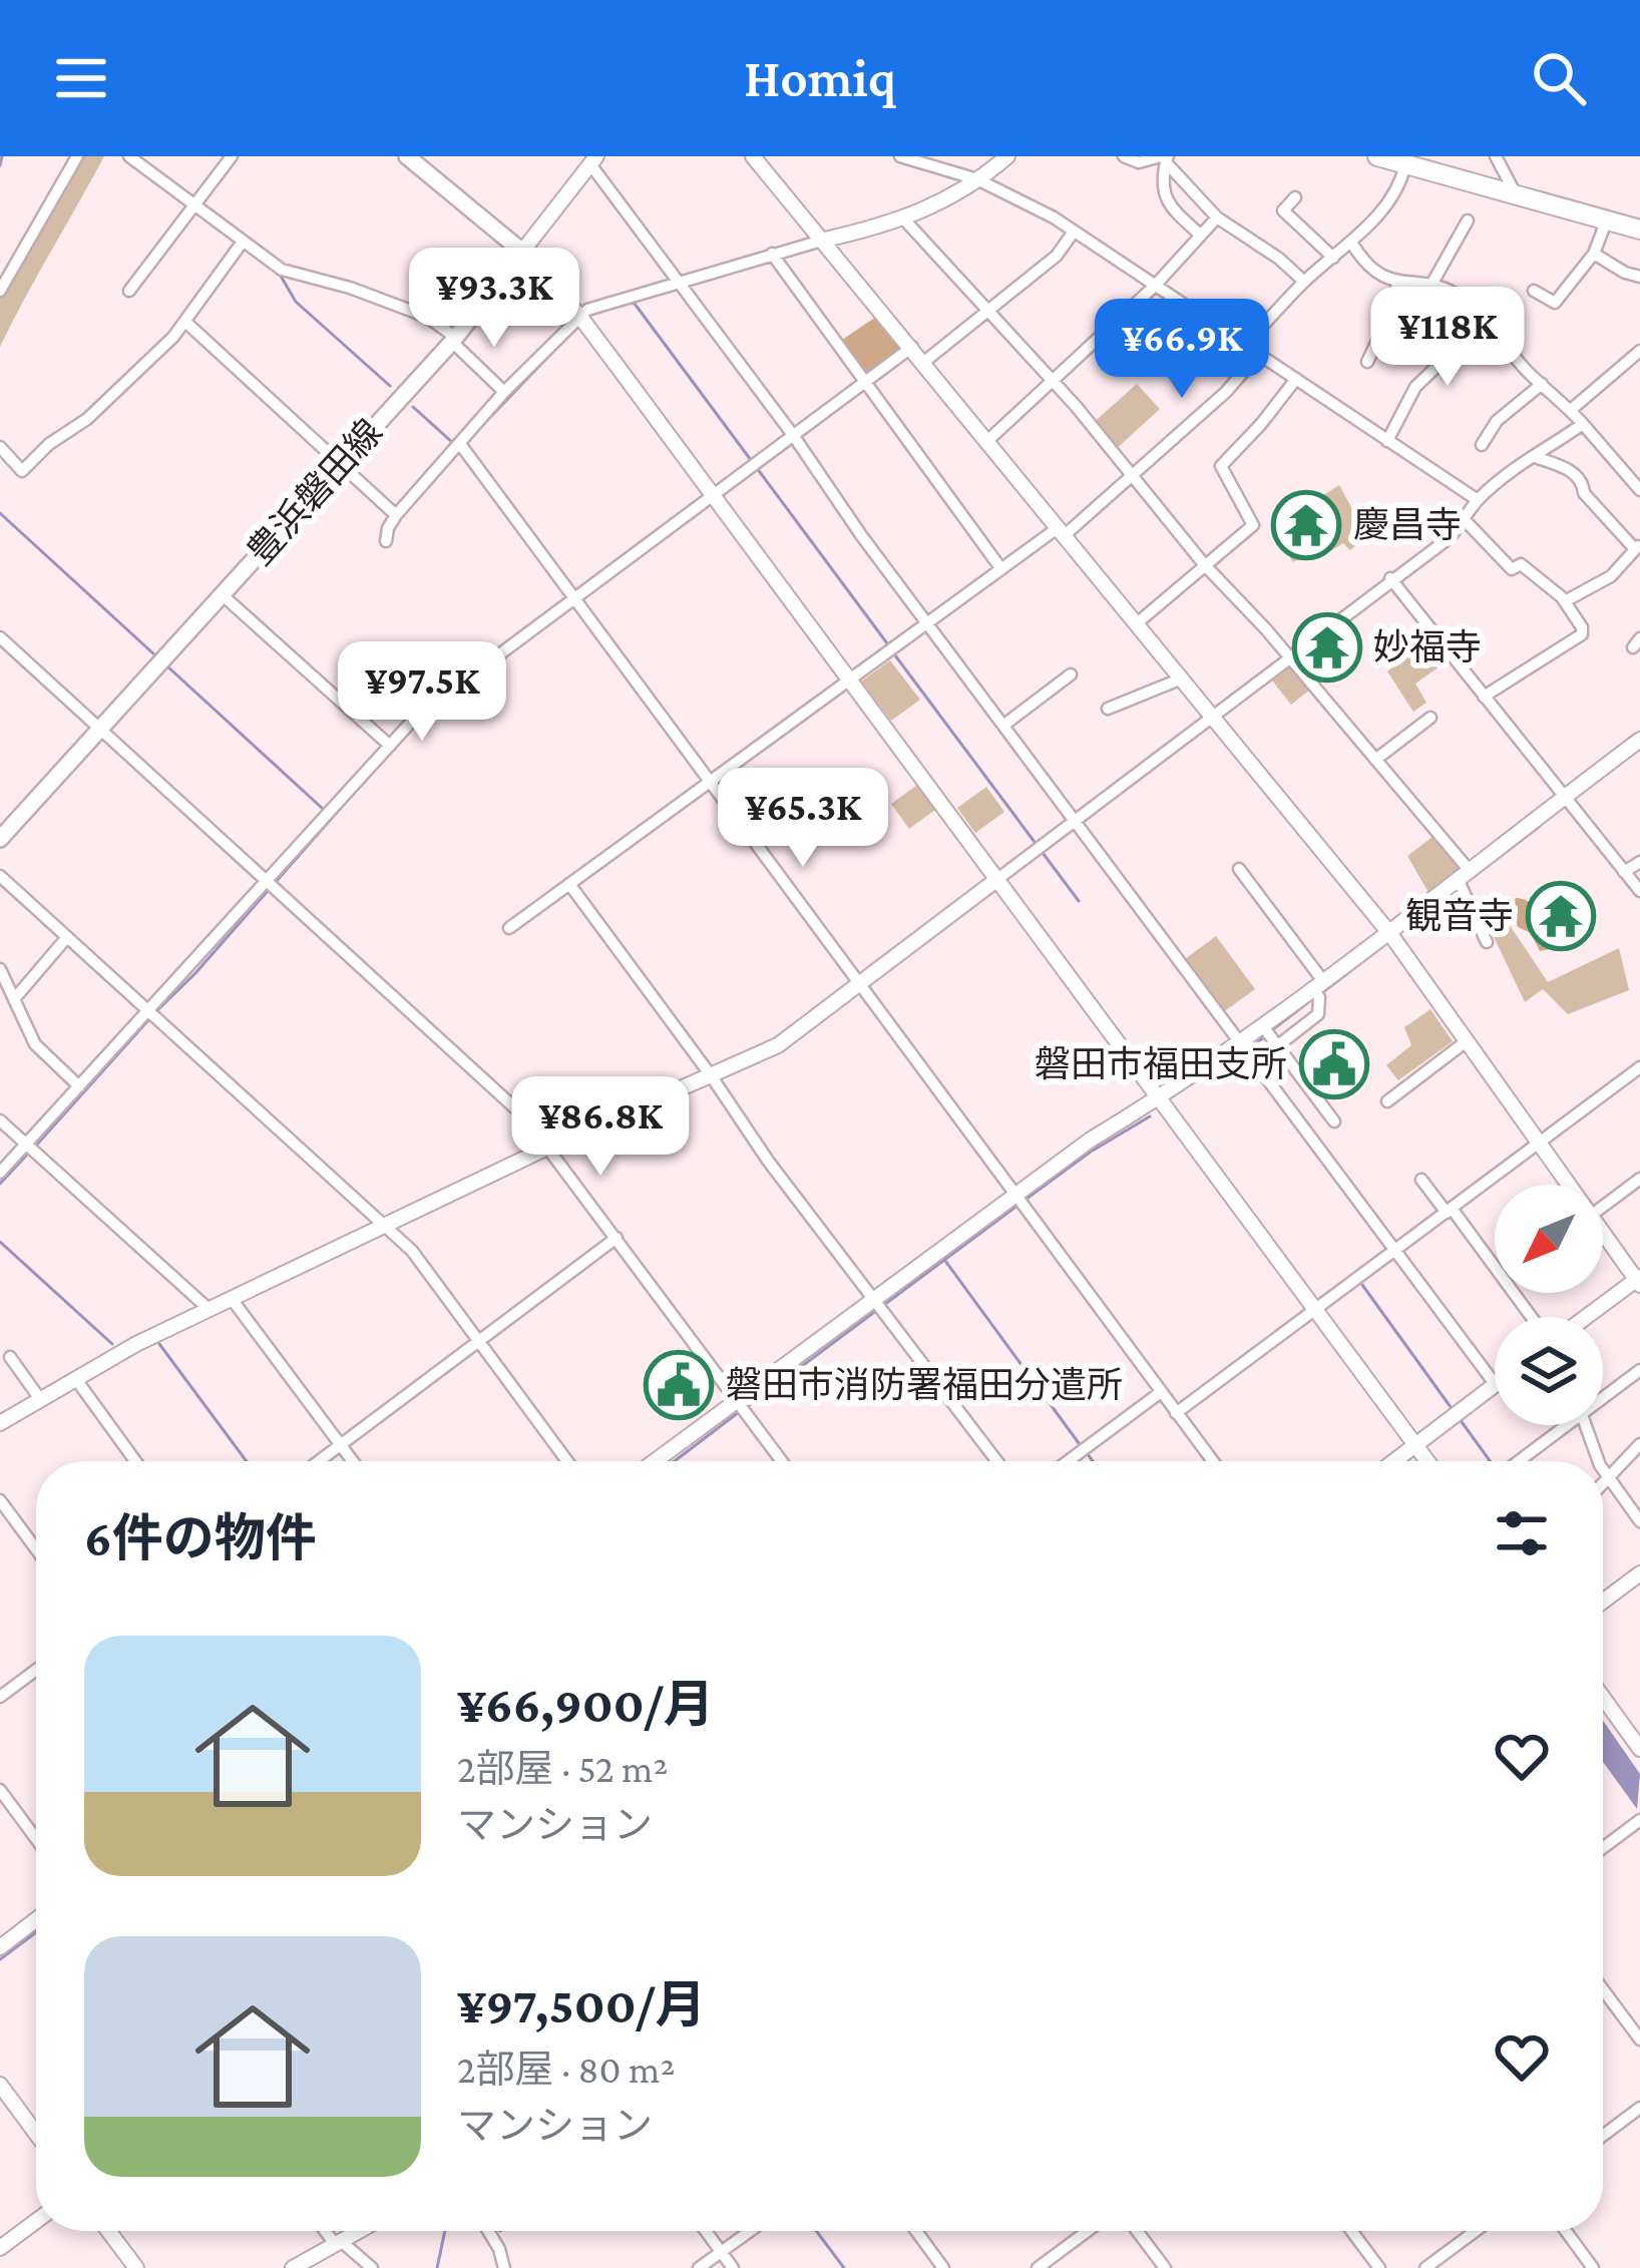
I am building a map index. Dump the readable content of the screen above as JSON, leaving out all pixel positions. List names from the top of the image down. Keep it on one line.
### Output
{"streets":{"main road":["豊浜磐田線"]},"places":{"temple":["慶昌寺","妙福寺","観音寺"],"public building":["磐田市福田支所","磐田市消防署福田分遣所"]},"north":"bottom left","page":{"header":"Homiq","price":["¥93.3K","¥118K","¥66.9K","¥97.5K","¥65.3K","¥86.8K"],"heading":"6件の物件","list":[{"name":"¥66,900/月","note":"2部屋 · 52 m² · マンション"},{"name":"¥97,500/月","note":"2部屋 · 80 m² · マンション"}]}}
